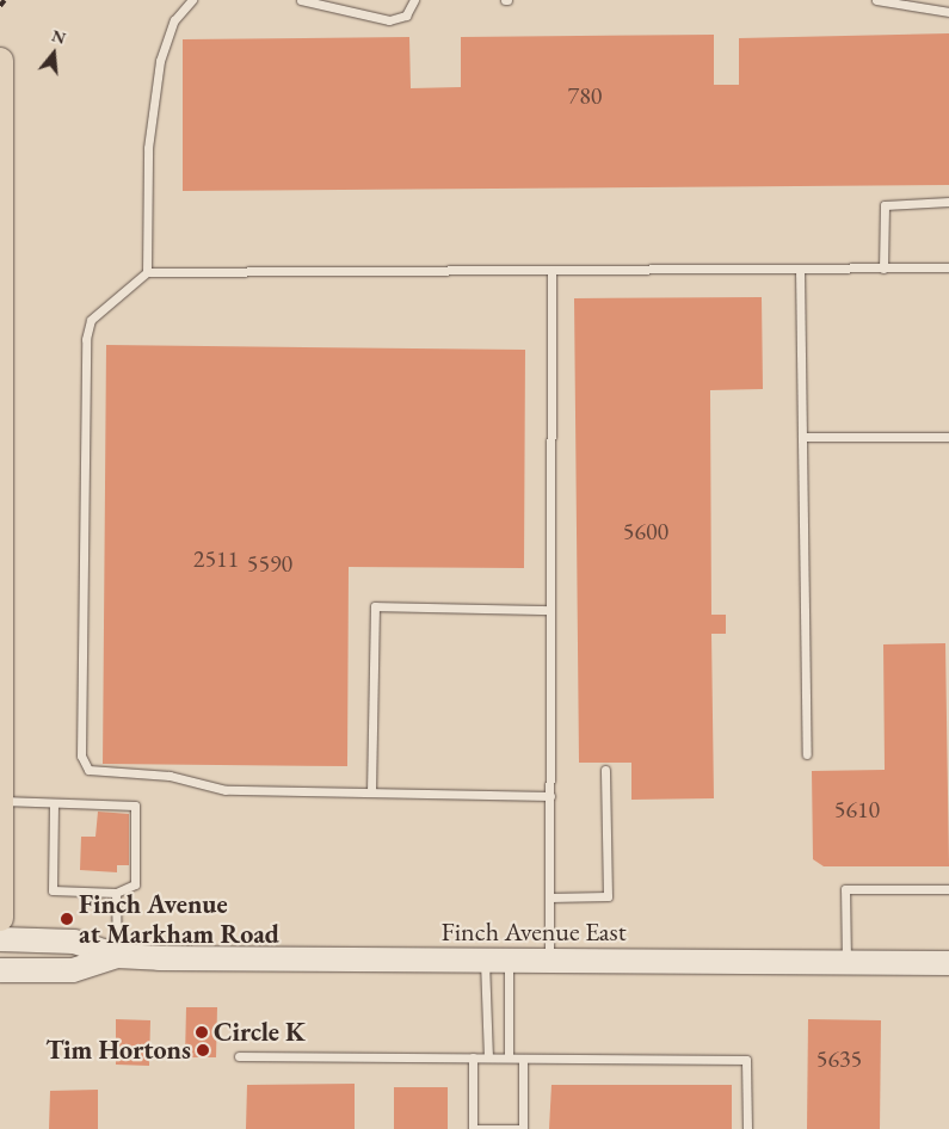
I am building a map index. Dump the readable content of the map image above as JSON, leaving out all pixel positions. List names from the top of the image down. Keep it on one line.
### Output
{"streets":{"main road":["Finch Avenue East"]},"places":["Finch Avenue at Markham Road","Circle K","Tim Hortons"],"house_numbers":["780","5600","2511","5590","5610","5635"],"north":"top"}
